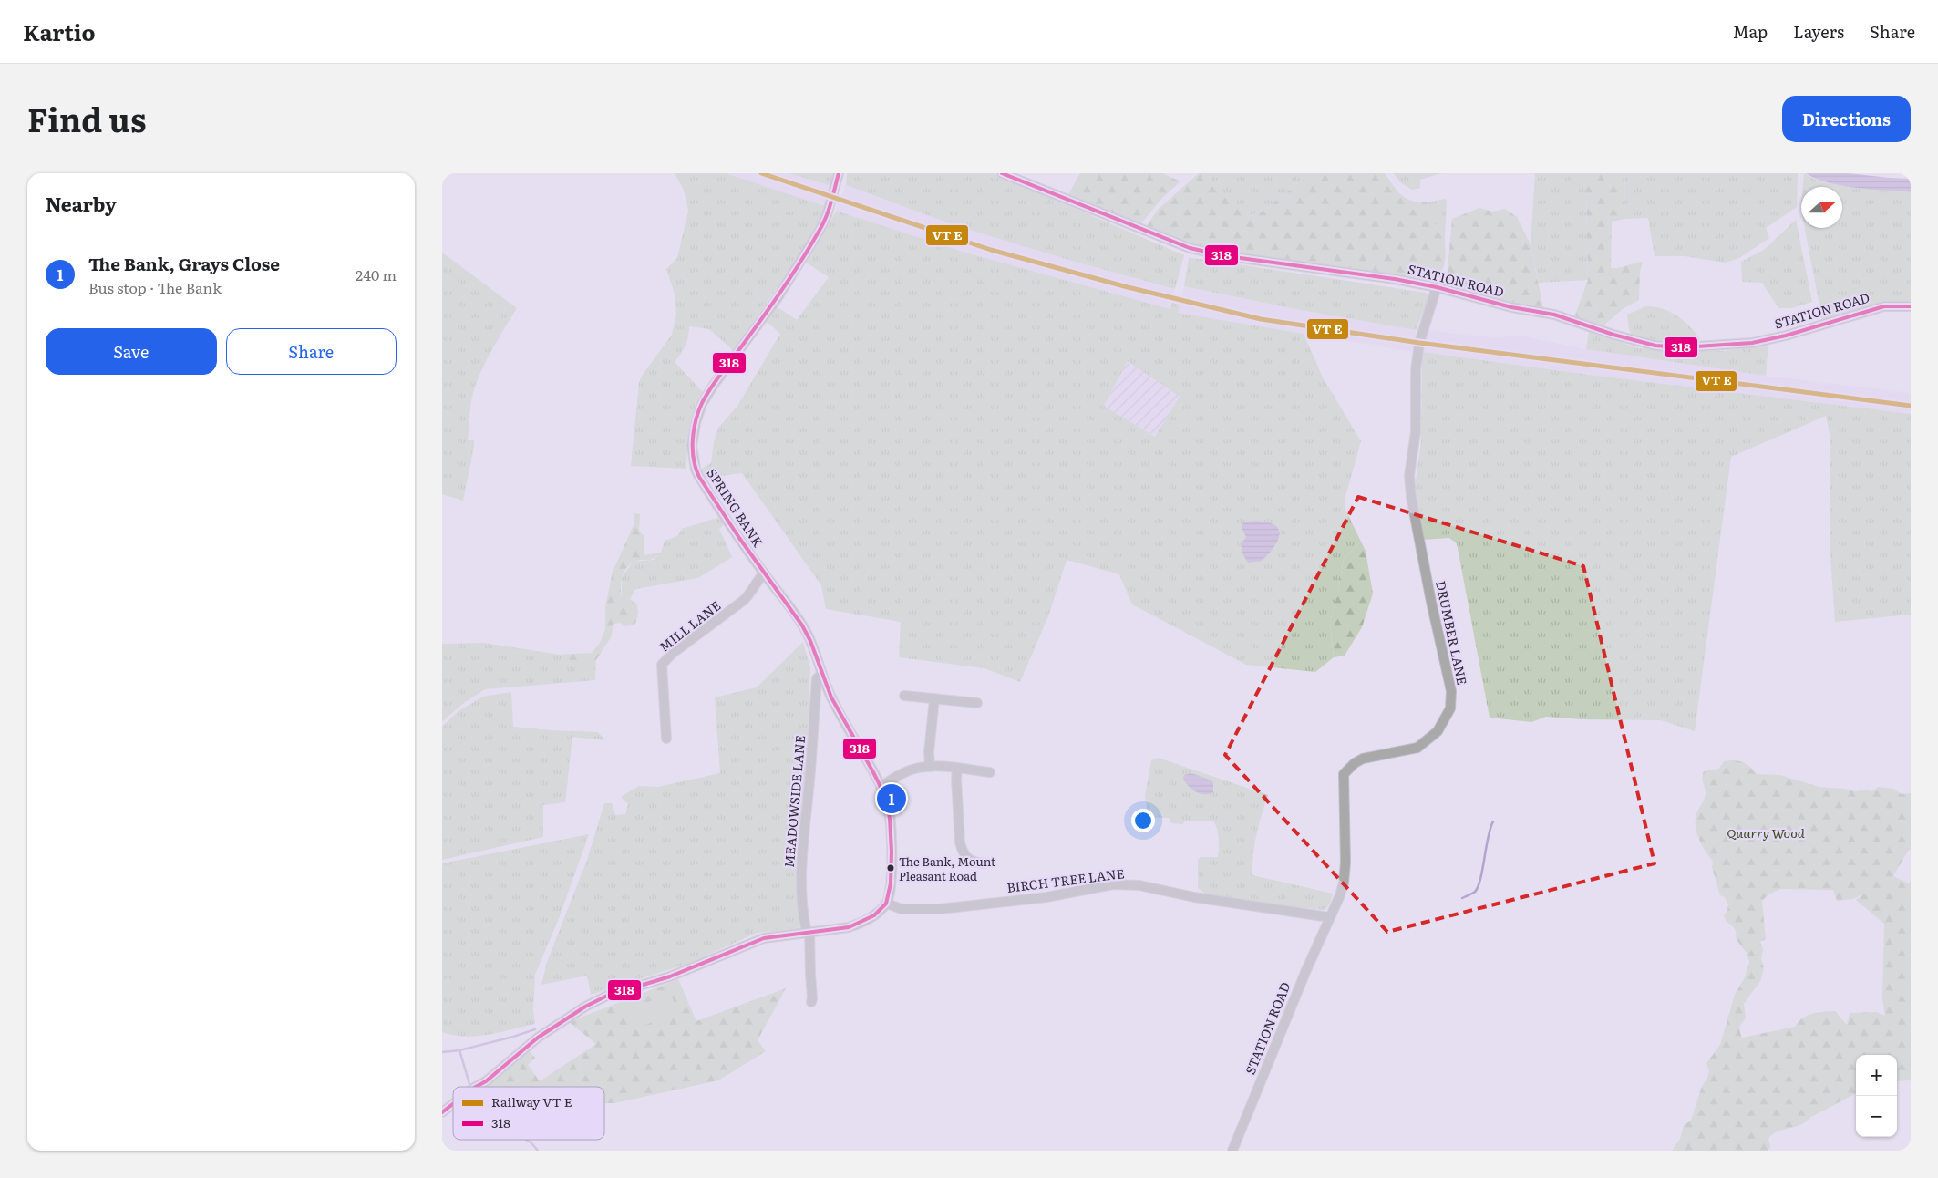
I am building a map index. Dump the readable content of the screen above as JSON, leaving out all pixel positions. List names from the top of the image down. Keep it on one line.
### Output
{"streets":{"street":["STATION ROAD","SPRING BANK","MILL LANE","DRUMBER LANE","MEADOWSIDE LANE","BIRCH TREE LANE"]},"crossings":[["STATION ROAD","DRUMBER LANE"],["STATION ROAD","BIRCH TREE LANE"],["SPRING BANK","MILL LANE"],["SPRING BANK","MEADOWSIDE LANE"],["SPRING BANK","BIRCH TREE LANE"],["DRUMBER LANE","BIRCH TREE LANE"]],"parks":["Quarry Wood"],"places":["The Bank, Mount Pleasant Road"],"lines":["transit line 318"],"legend":["Railway VT E","318"],"north":"right","page":{"header":"Kartio","nav":["Map","Layers","Share"],"title":"Find us","buttons":["Directions",["Save","Share"]],"heading":"Nearby","list":[{"mark":"1","name":"The Bank, Grays Close","note":"Bus stop · The Bank","value":"240 m"}],"pins":"1","map_buttons":["+","−"]}}
